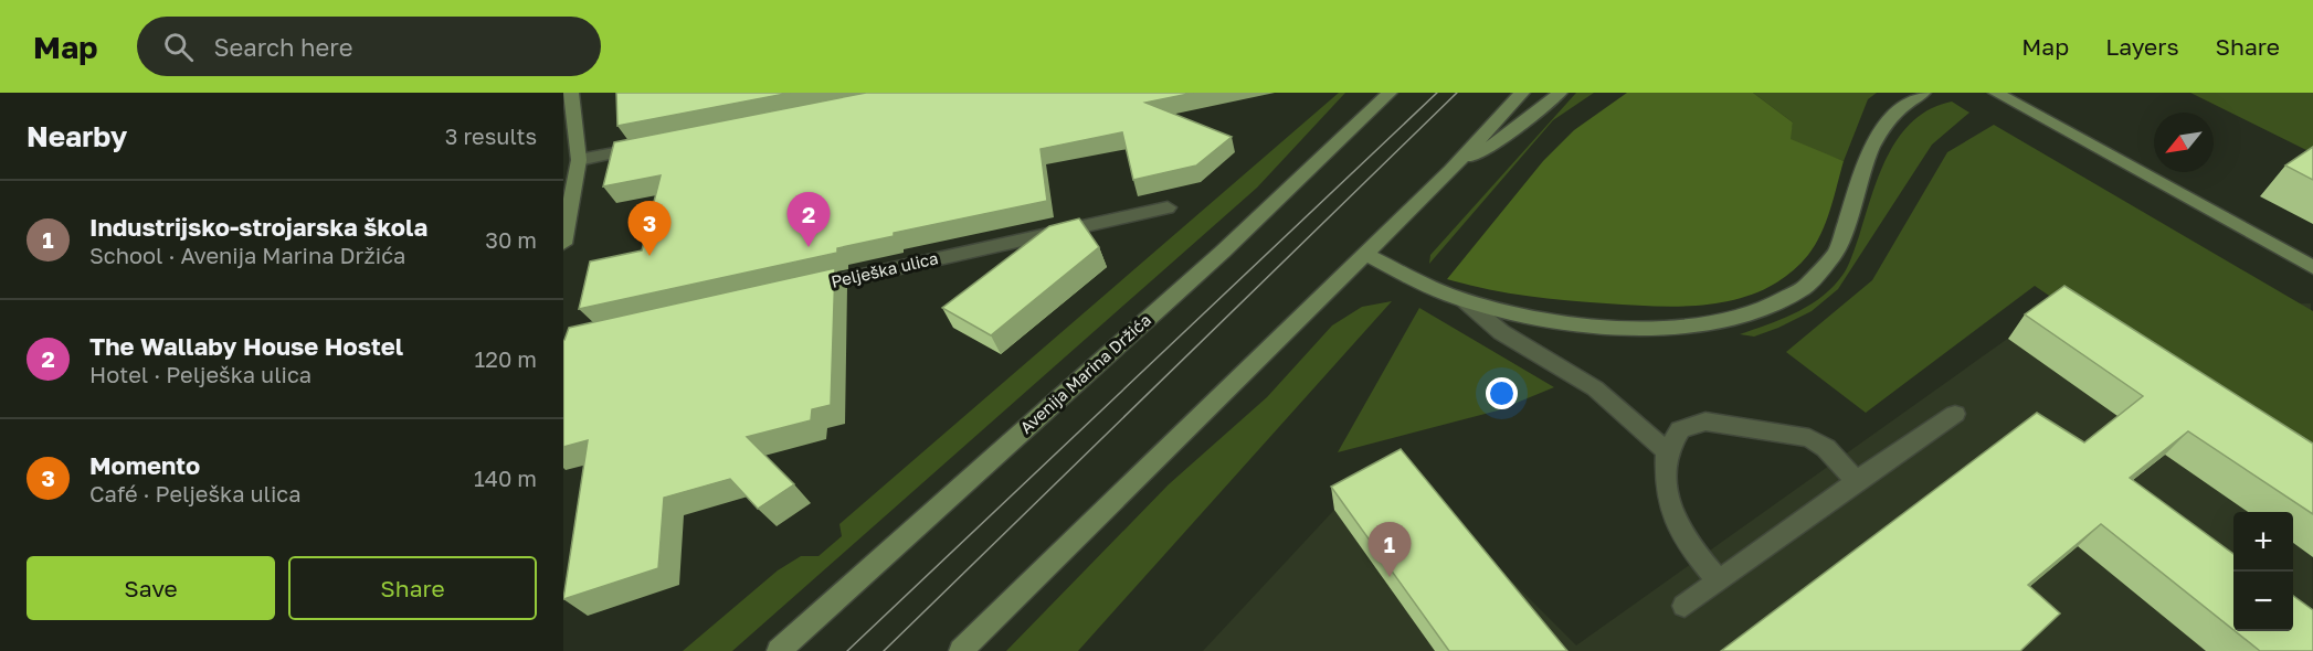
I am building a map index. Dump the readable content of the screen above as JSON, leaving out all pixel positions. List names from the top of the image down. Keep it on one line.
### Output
{"streets":{"main road":["Avenija Marina Držića"],"street":["Pelješka ulica"]},"north":"bottom left","page":{"header":"Map","search":"Search here","nav":["Map","Layers","Share"],"heading":["Nearby","3 results"],"list":[{"mark":"1","name":"Industrijsko-strojarska škola","note":"School · Avenija Marina Držića","value":"30 m"},{"mark":"2","name":"The Wallaby House Hostel","note":"Hotel · Pelješka ulica","value":"120 m"},{"mark":"3","name":"Momento","note":"Café · Pelješka ulica","value":"140 m"}],"pins":["2","3","1"],"map_buttons":["+","−"],"buttons":["Save","Share"]}}
